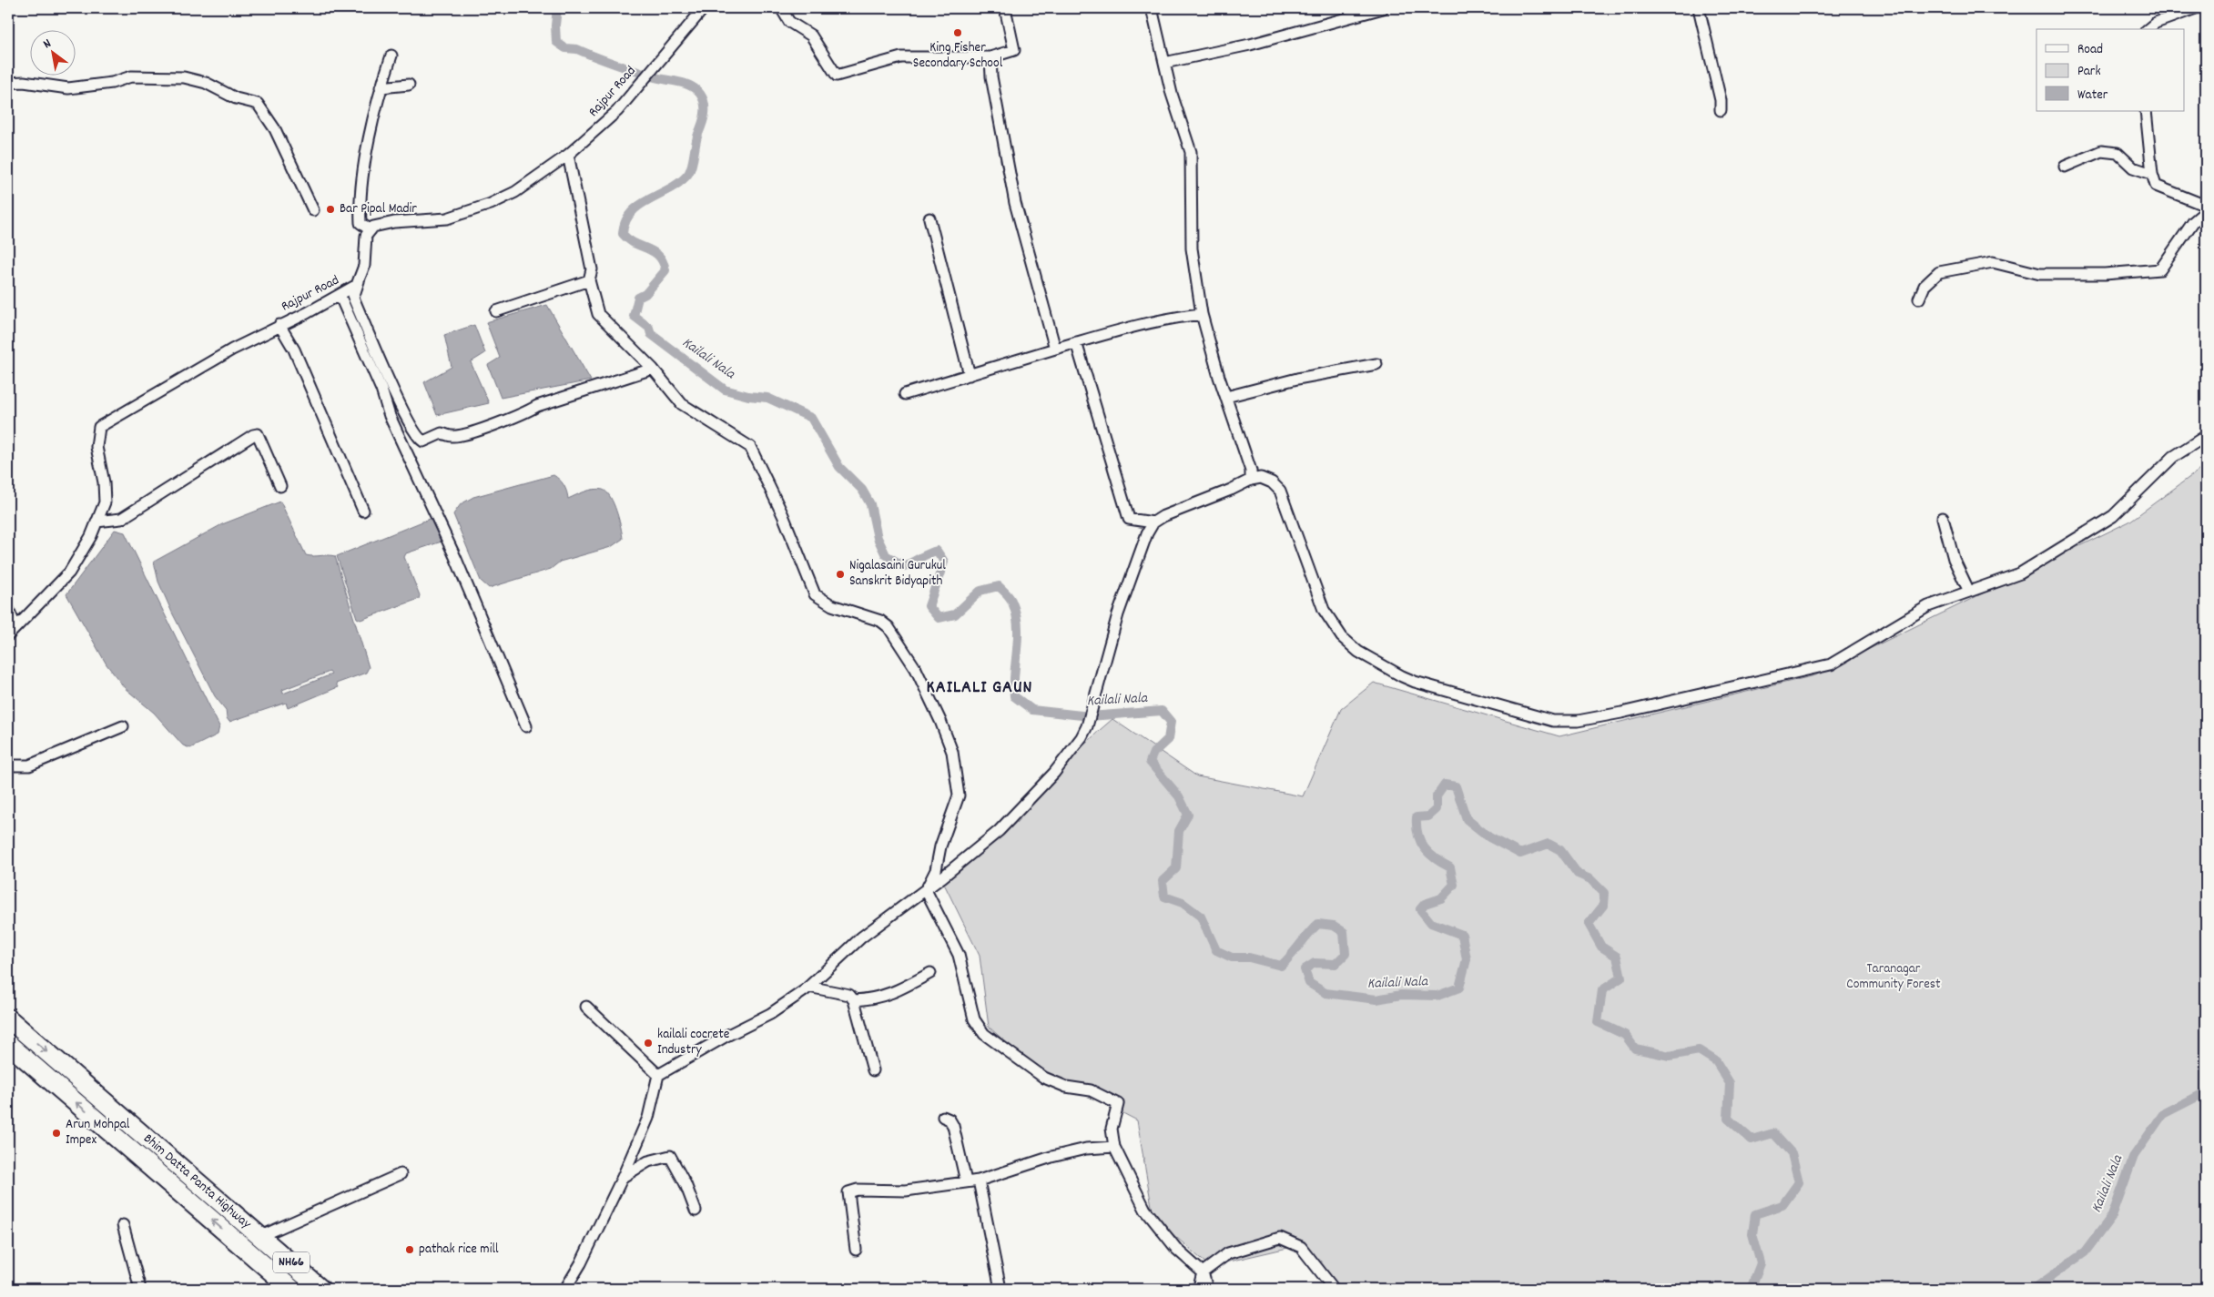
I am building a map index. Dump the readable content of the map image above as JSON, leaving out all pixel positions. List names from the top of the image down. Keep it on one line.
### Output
{"streets":{"highway":["Bhim Datta Panta Highway","NH66"],"street":["Rajpur Road"]},"crossings":[["Bhim Datta Panta Highway","NH66"]],"districts":["KAILALI GAUN"],"water":["Kailali Nala"],"parks":["Taranagar Community Forest"],"places":["King Fisher Secondary School","Bar Pipal Madir","Nigalasaini Gurukul Sanskrit Bidyapith","kailali cocrete Industry","Arun Mohpal Impex","pathak rice mill"],"legend":["Road","Park","Water"],"north":"top left"}
